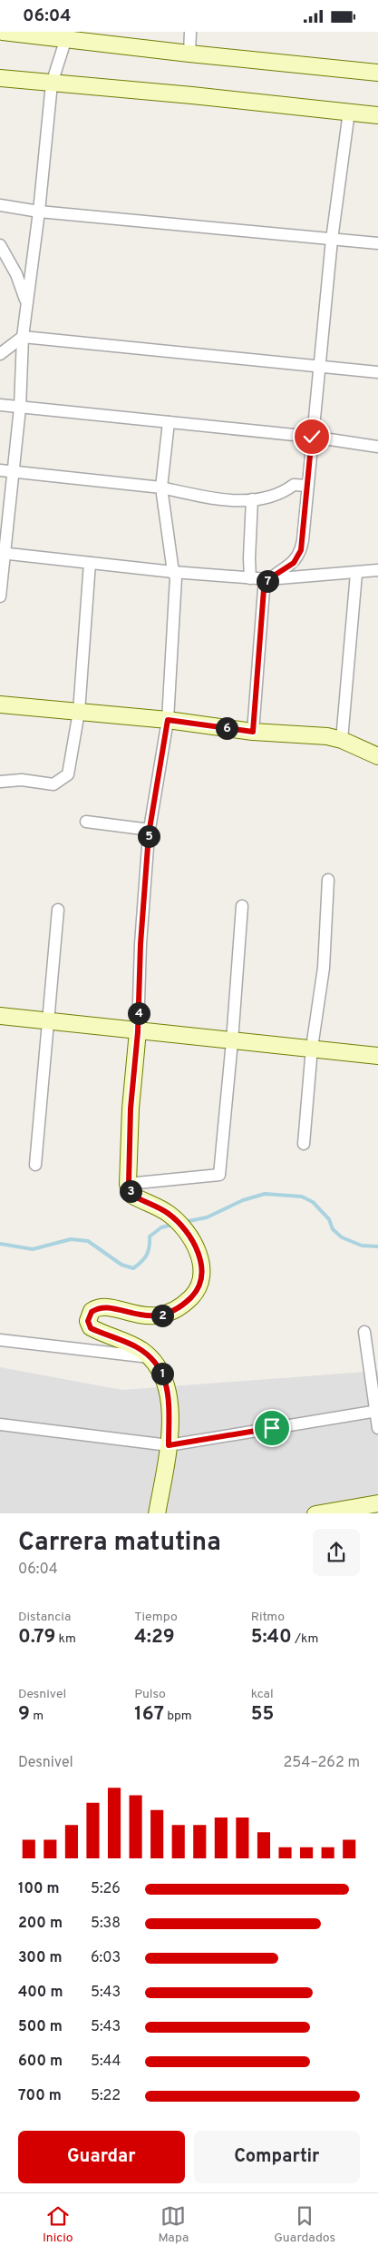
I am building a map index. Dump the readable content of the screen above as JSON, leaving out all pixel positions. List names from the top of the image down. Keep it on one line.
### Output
{"page":{"status":"06:04","pins":["7","6","5","4","3","2","1"],"heading":["Carrera matutina","06:04"],"stats":[["Distancia","0.79 km"],["Tiempo","4:29"],["Ritmo","5:40 /km"],["Desnivel","9 m"],["Pulso","167 bpm"],["kcal","55"]],"chart":["Desnivel","254–262 m"],"list":[{"name":"100 m","note":"5:26"},{"name":"200 m","note":"5:38"},{"name":"300 m","note":"6:03"},{"name":"400 m","note":"5:43"},{"name":"500 m","note":"5:43"},{"name":"600 m","note":"5:44"},{"name":"700 m","note":"5:22"}],"buttons":["Guardar","Compartir"],"tabs":["Inicio","Mapa","Guardados"]}}
